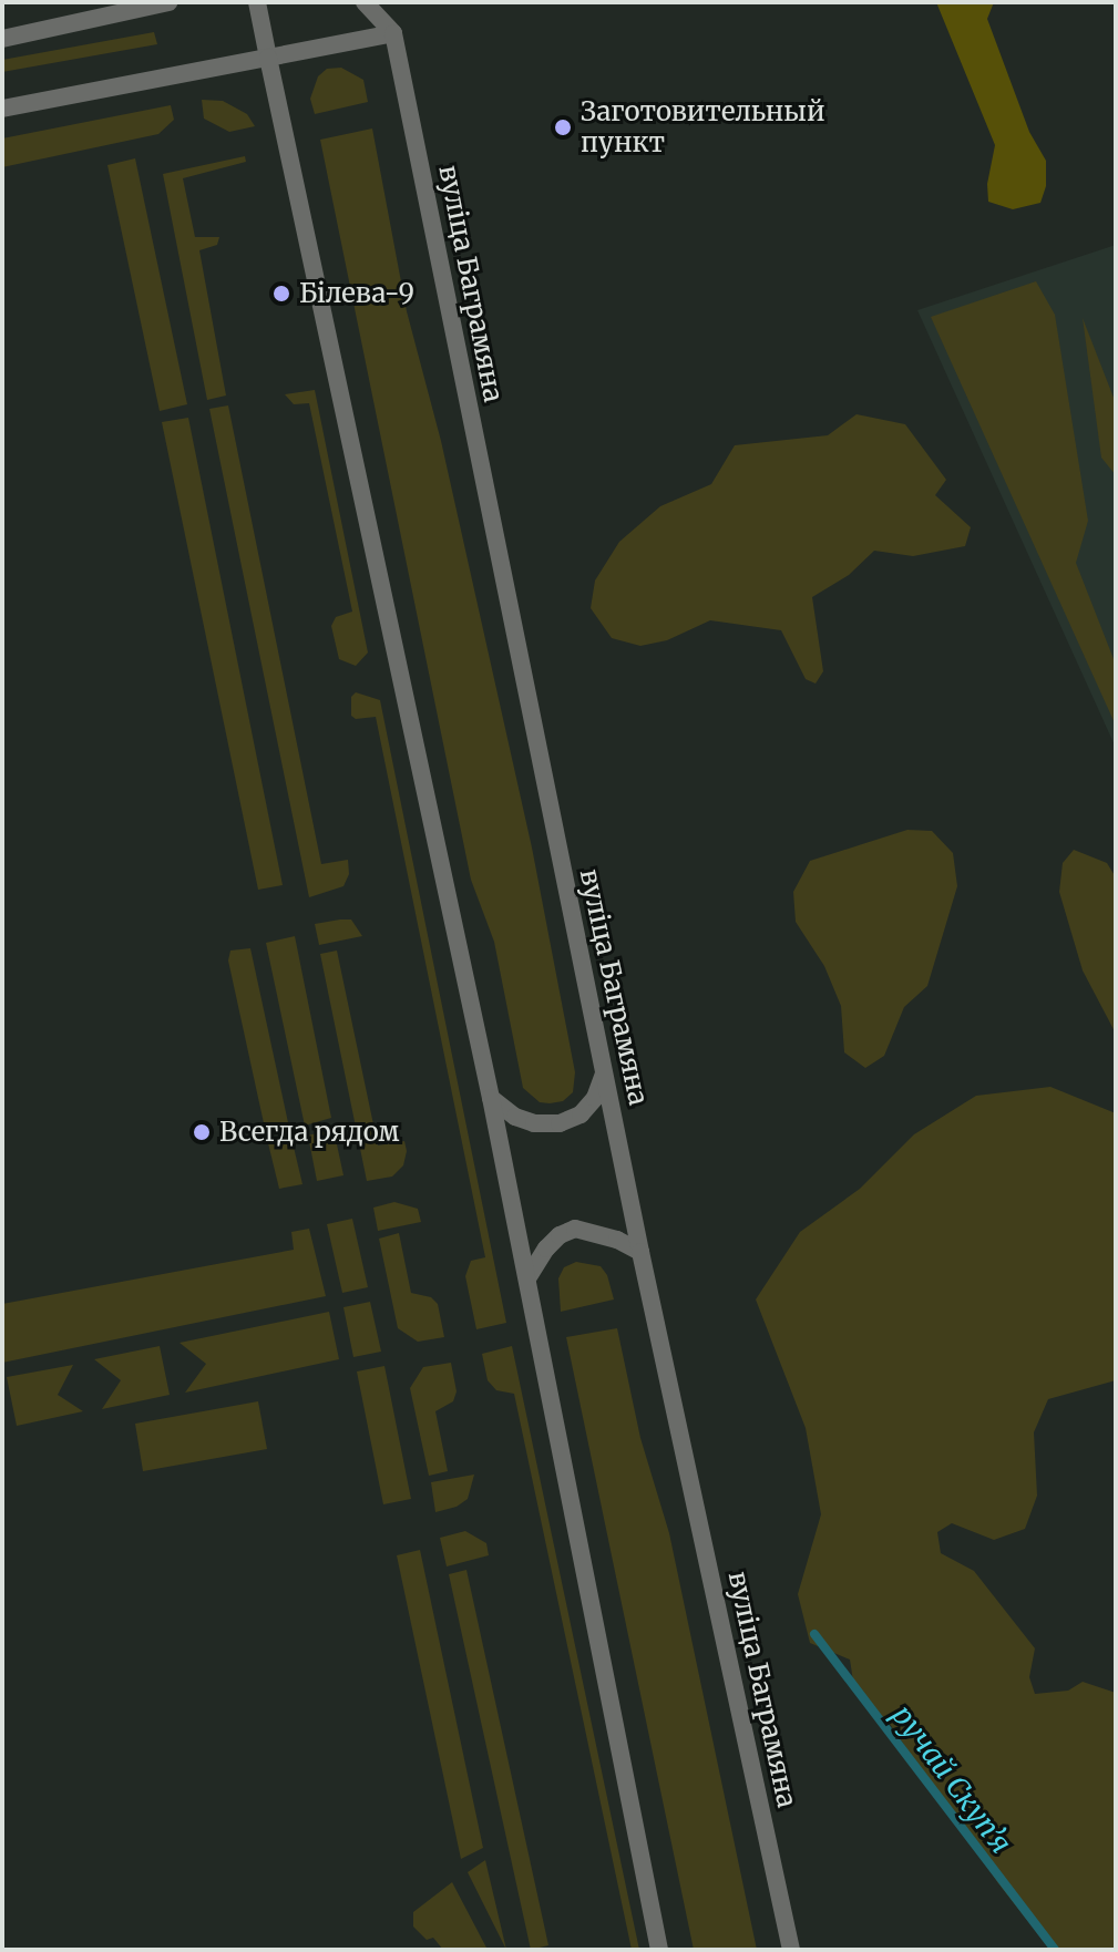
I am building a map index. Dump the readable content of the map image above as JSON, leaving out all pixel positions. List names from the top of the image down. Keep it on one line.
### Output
{"streets":{"street":["вуліца Баграмяна"]},"water":["ручай Скупʼя"],"places":["Заготовительный пункт","Білева-9","Всегда рядом"]}
